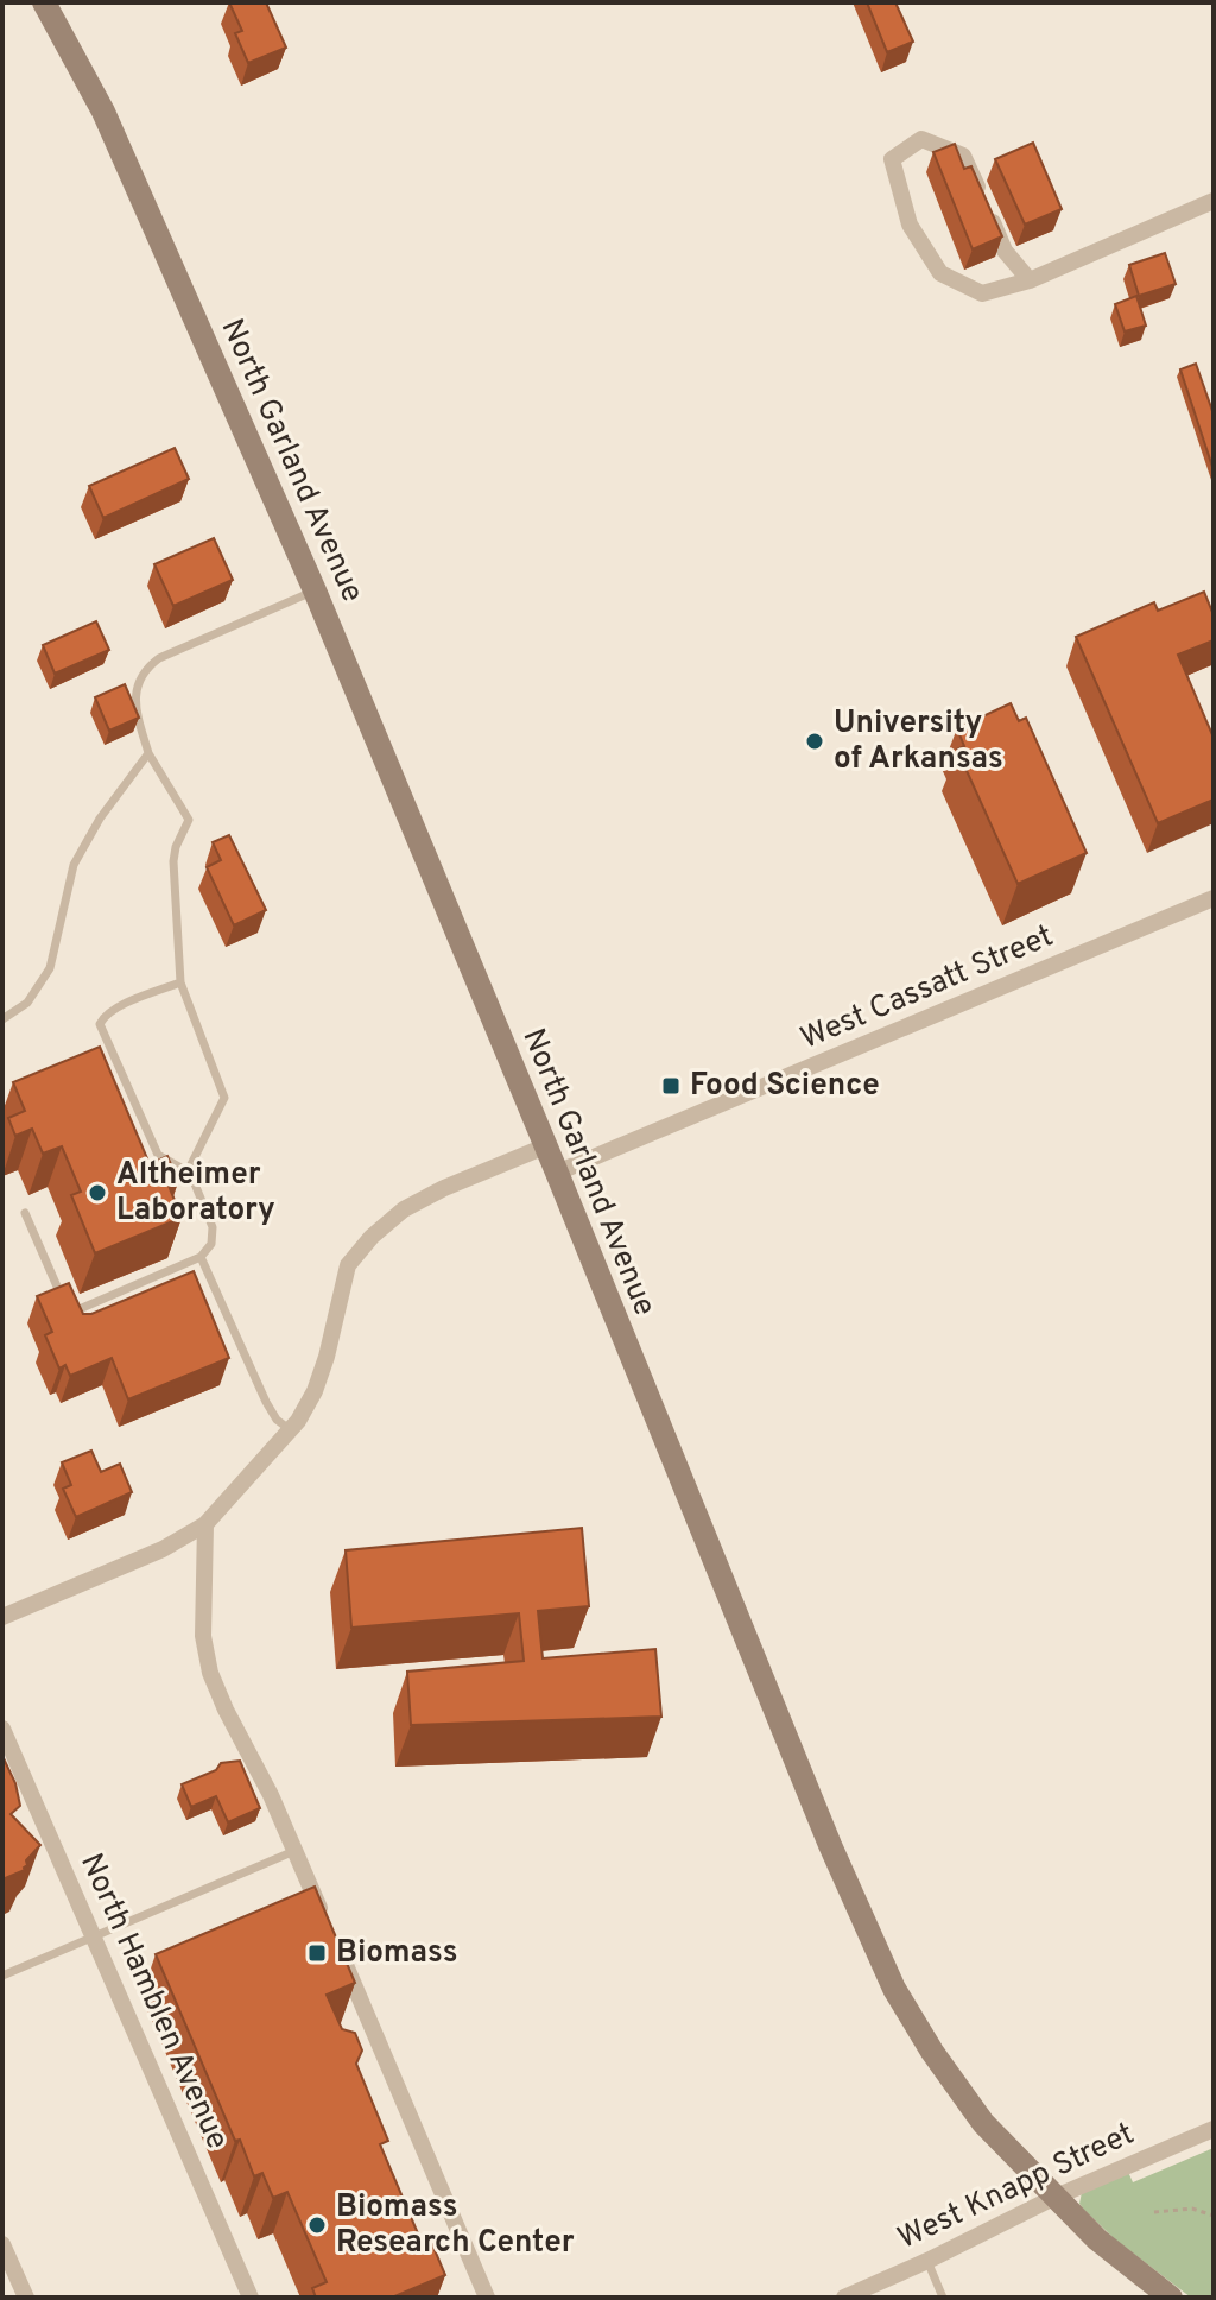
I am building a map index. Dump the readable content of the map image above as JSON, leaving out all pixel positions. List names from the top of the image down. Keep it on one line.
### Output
{"streets":{"main road":["North Garland Avenue"],"street":["West Cassatt Street","North Hamblen Avenue","West Knapp Street"]},"crossings":[["North Garland Avenue","West Cassatt Street"],["North Garland Avenue","West Knapp Street"]],"places":{"other":["University of Arkansas","Altheimer Laboratory","Biomass Research Center"],"transit":["Food Science","Biomass"]}}
